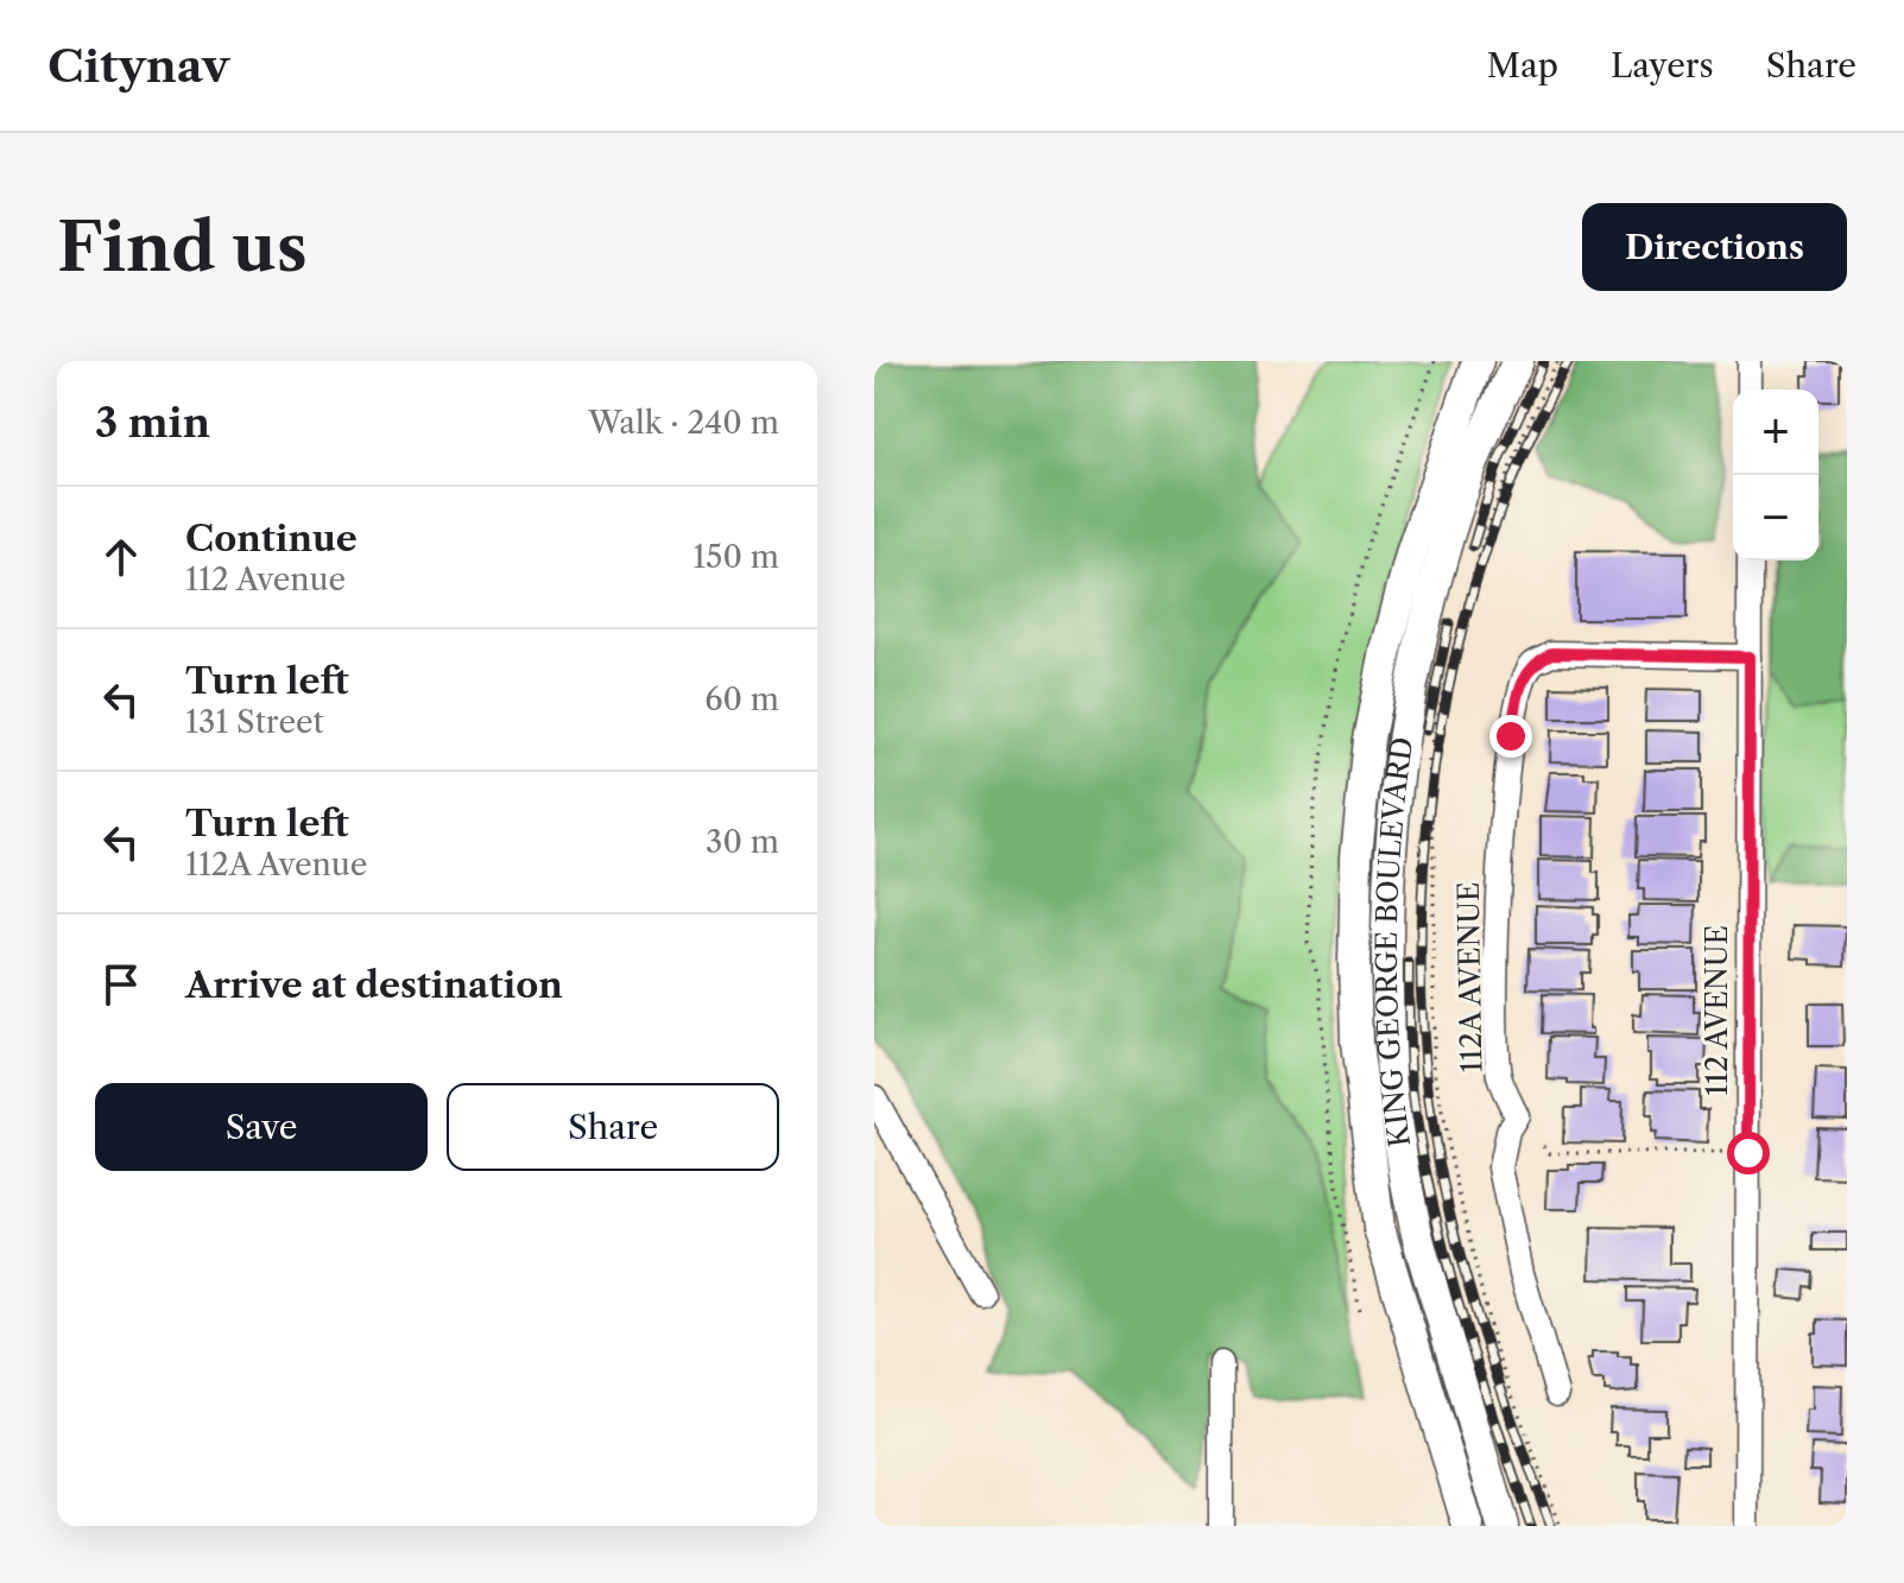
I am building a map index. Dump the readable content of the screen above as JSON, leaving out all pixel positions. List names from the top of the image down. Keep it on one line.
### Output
{"streets":{"main road":["KING GEORGE BOULEVARD"],"street":["112A AVENUE","112 AVENUE"]},"crossings":[["112A AVENUE","112 AVENUE"]],"page":{"header":"Citynav","nav":["Map","Layers","Share"],"buttons":["Directions",["Save","Share"]],"title":"Find us","heading":["3 min","Walk · 240 m"],"map_buttons":["+","−"],"list":[["Continue","112 Avenue","150 m"],["Turn left","131 Street","60 m"],["Turn left","112A Avenue","30 m"],"Arrive at destination"]}}
